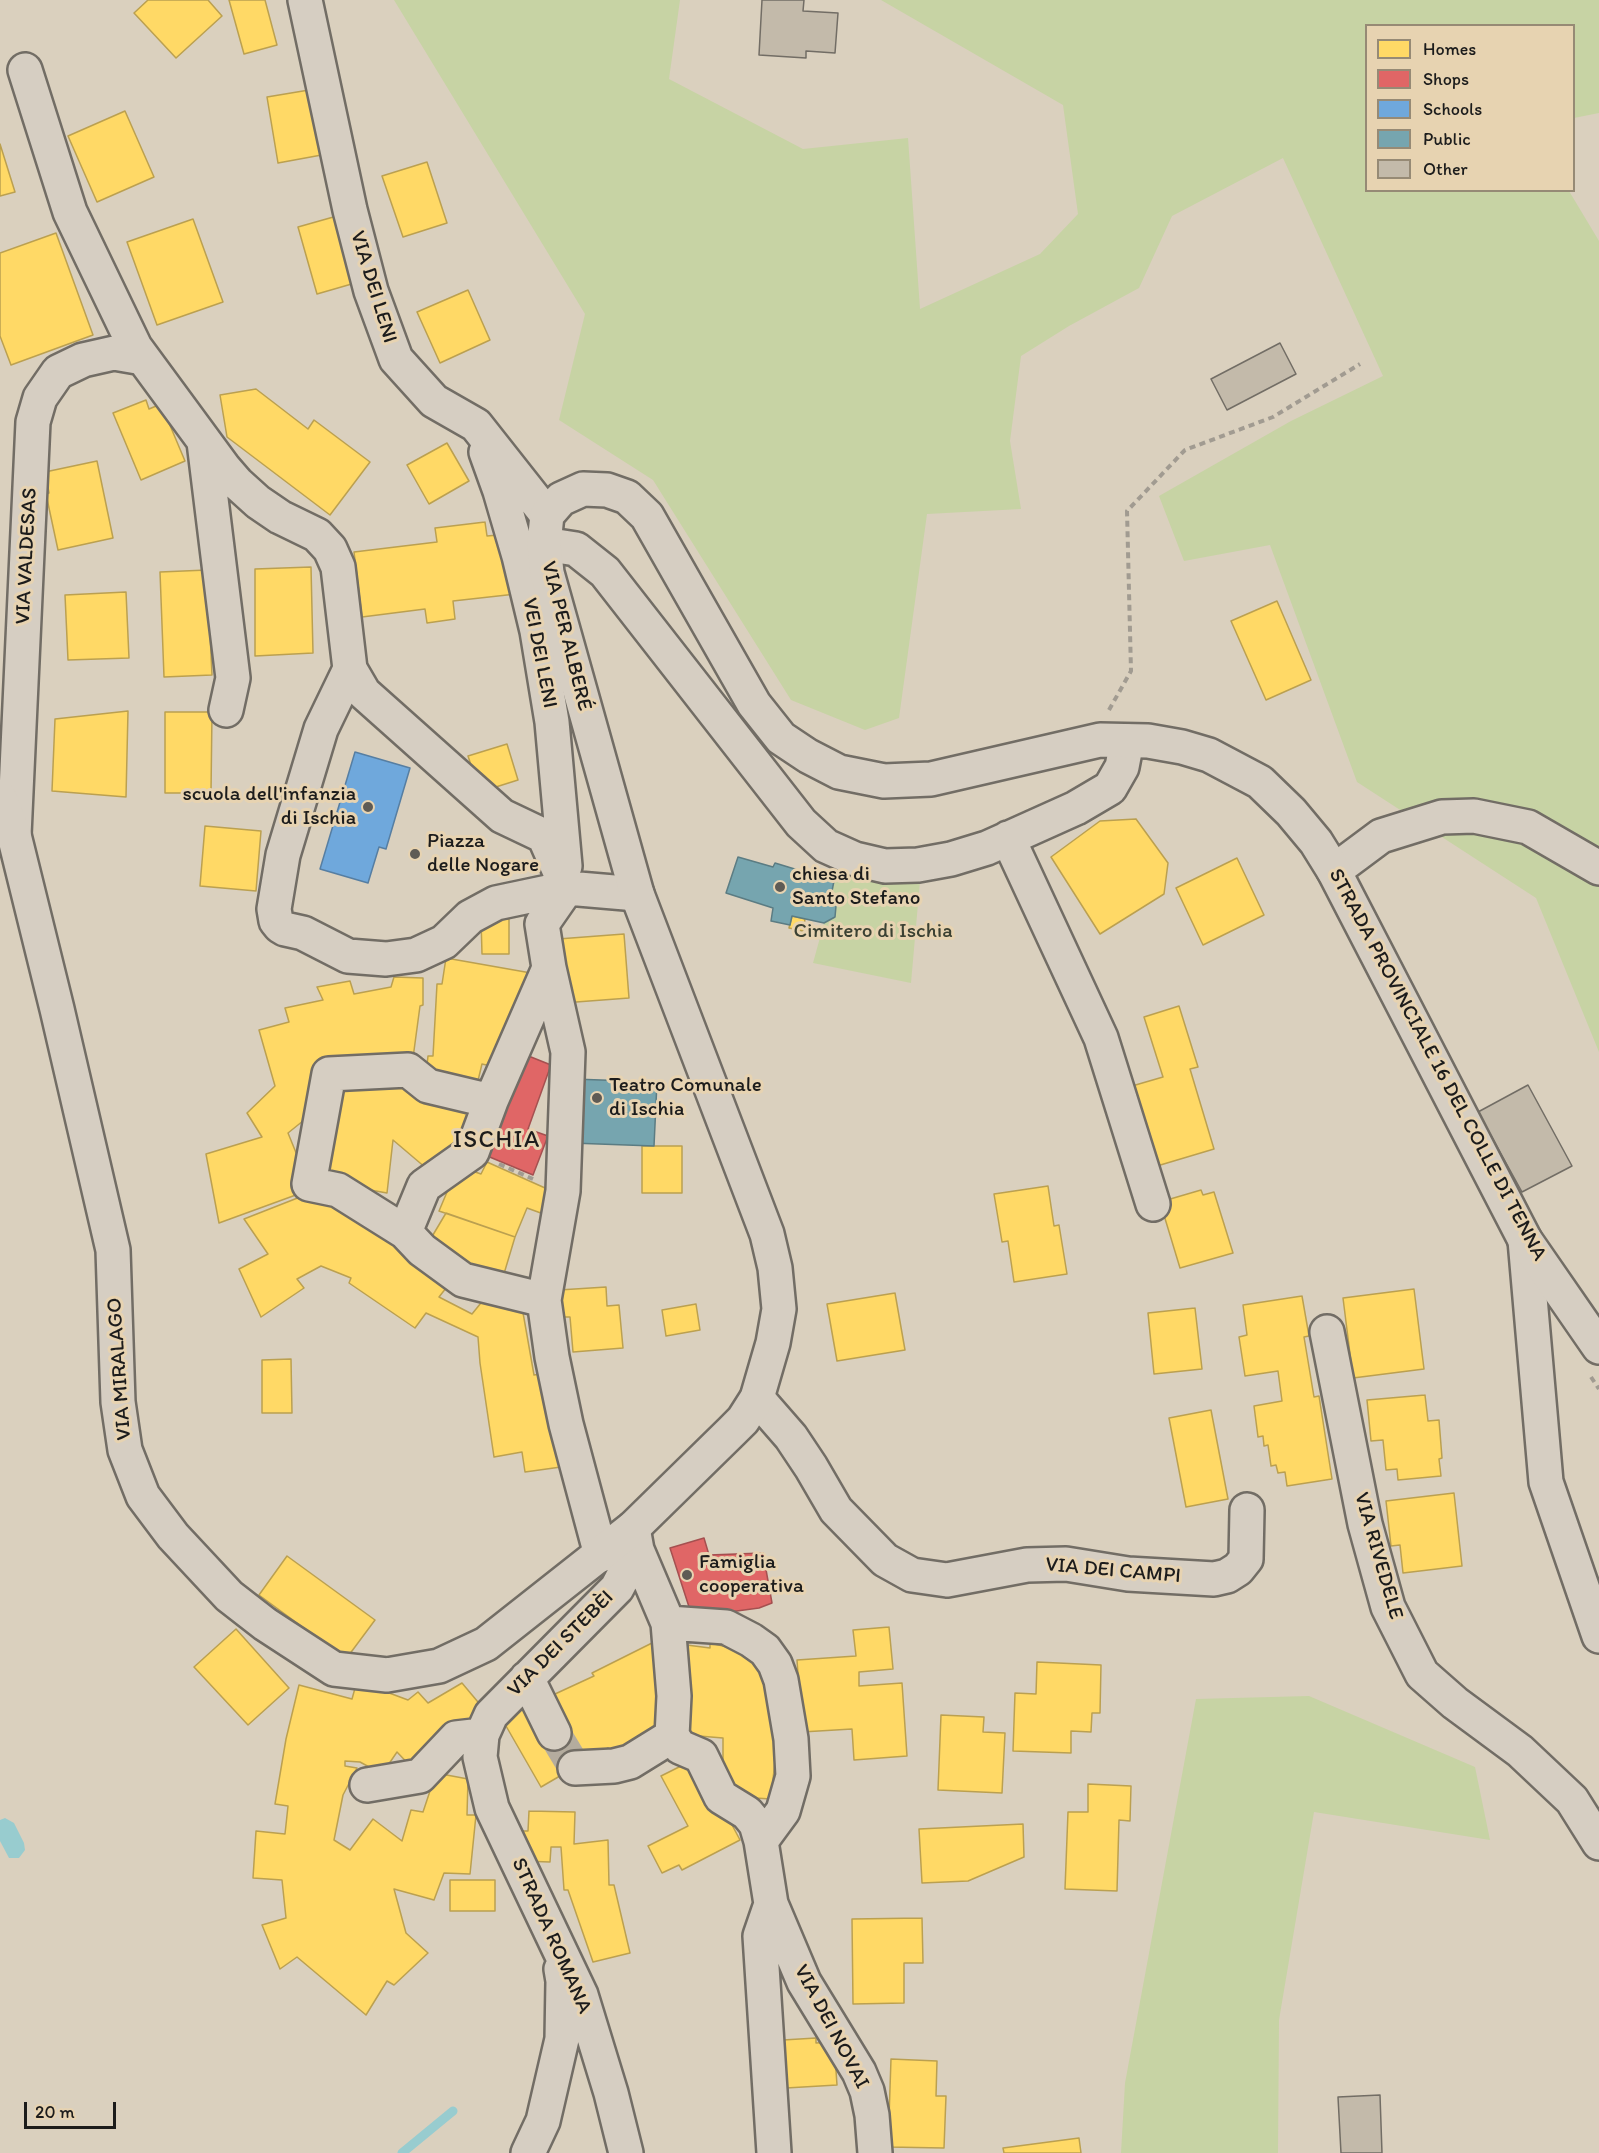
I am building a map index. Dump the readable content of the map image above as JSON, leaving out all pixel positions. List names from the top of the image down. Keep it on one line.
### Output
{"streets":{"street":["VIA DEI LENI","VIA VALDESAS","VIA PER ALBERÉ","VEI DEI LENI","STRADA PROVINCIALE 16 DEL COLLE DI TENNA","VIA MIRALAGO","VIA RIVEDELE","VIA DEI CAMPI","VIA DEI STEBÈI","STRADA ROMANA","VIA DEI NOVAI"]},"crossings":[["VIA DEI LENI","VIA PER ALBERÉ"],["VIA DEI LENI","VEI DEI LENI"],["VIA VALDESAS","VIA MIRALAGO"],["VIA PER ALBERÉ","VIA MIRALAGO"],["VIA PER ALBERÉ","VIA DEI CAMPI"],["VIA PER ALBERÉ","VIA DEI STEBÈI"],["VIA DEI STEBÈI","STRADA ROMANA"]],"districts":["ISCHIA"],"parks":["Cimitero di Ischia"],"places":["scuola dell'infanzia di Ischia","Piazza delle Nogare","chiesa di Santo Stefano","Teatro Comunale di Ischia","Famiglia cooperativa"],"legend":["Homes","Shops","Schools","Public","Other"],"scale_bar":"20 m"}
